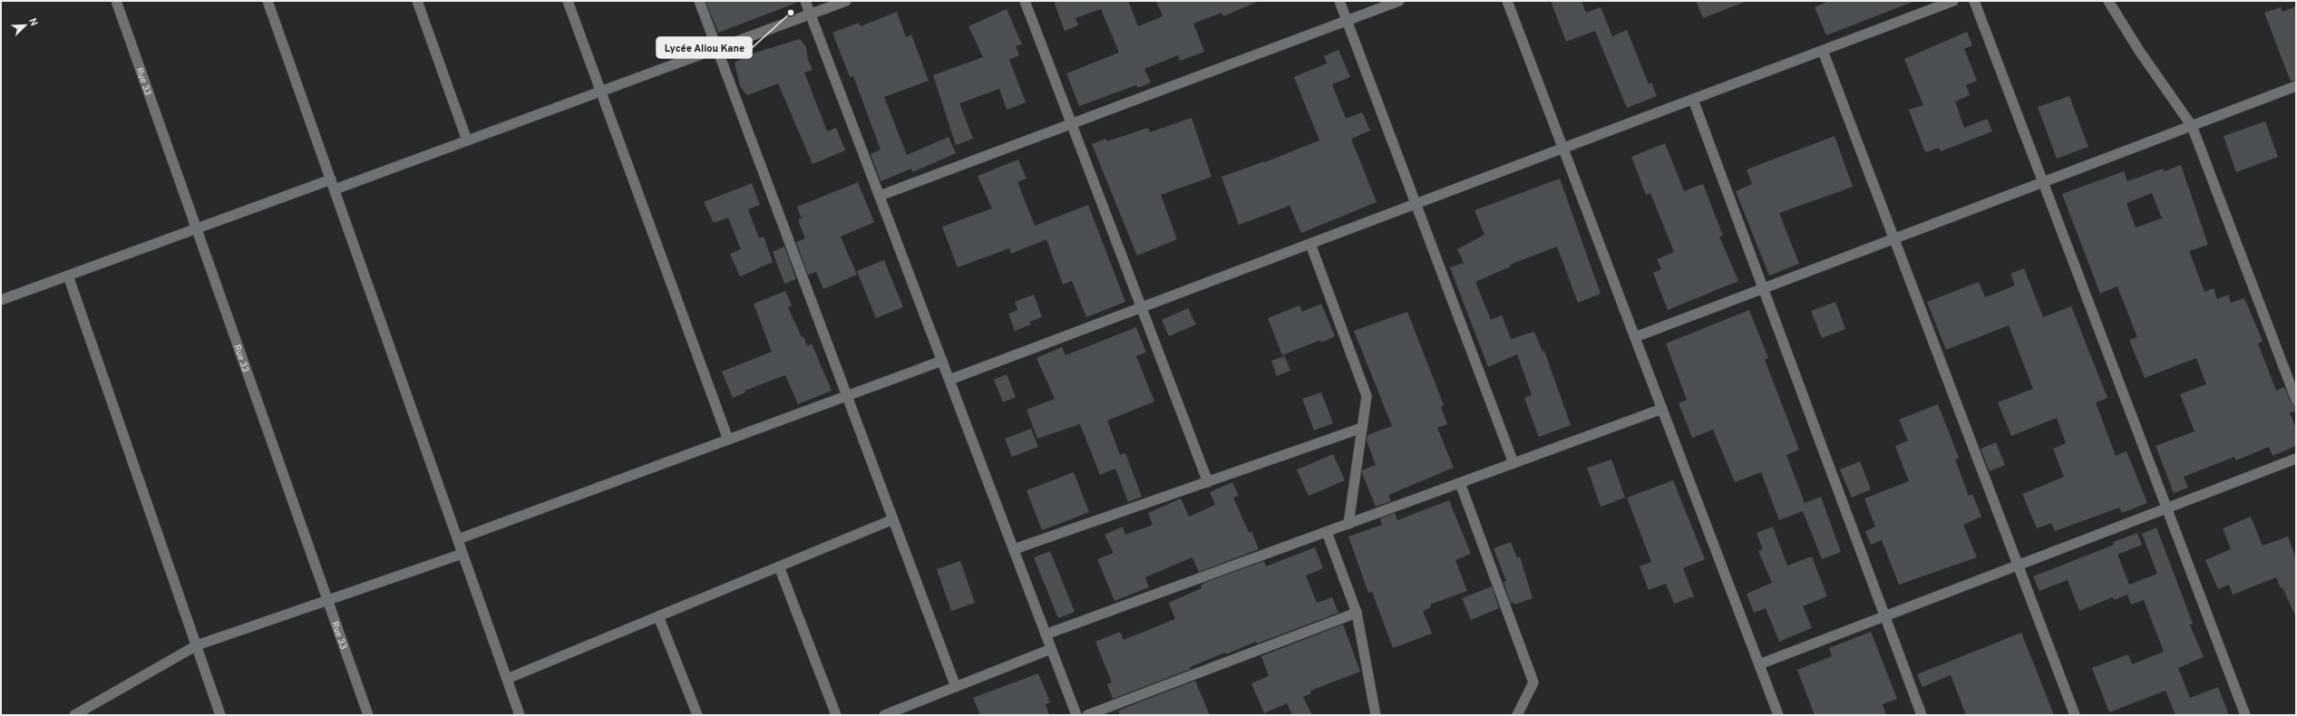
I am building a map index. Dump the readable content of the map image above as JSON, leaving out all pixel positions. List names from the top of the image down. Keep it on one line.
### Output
{"streets":{"street":["Rue 33"]},"places":["Lycée Aliou Kane"],"north":"top right"}
